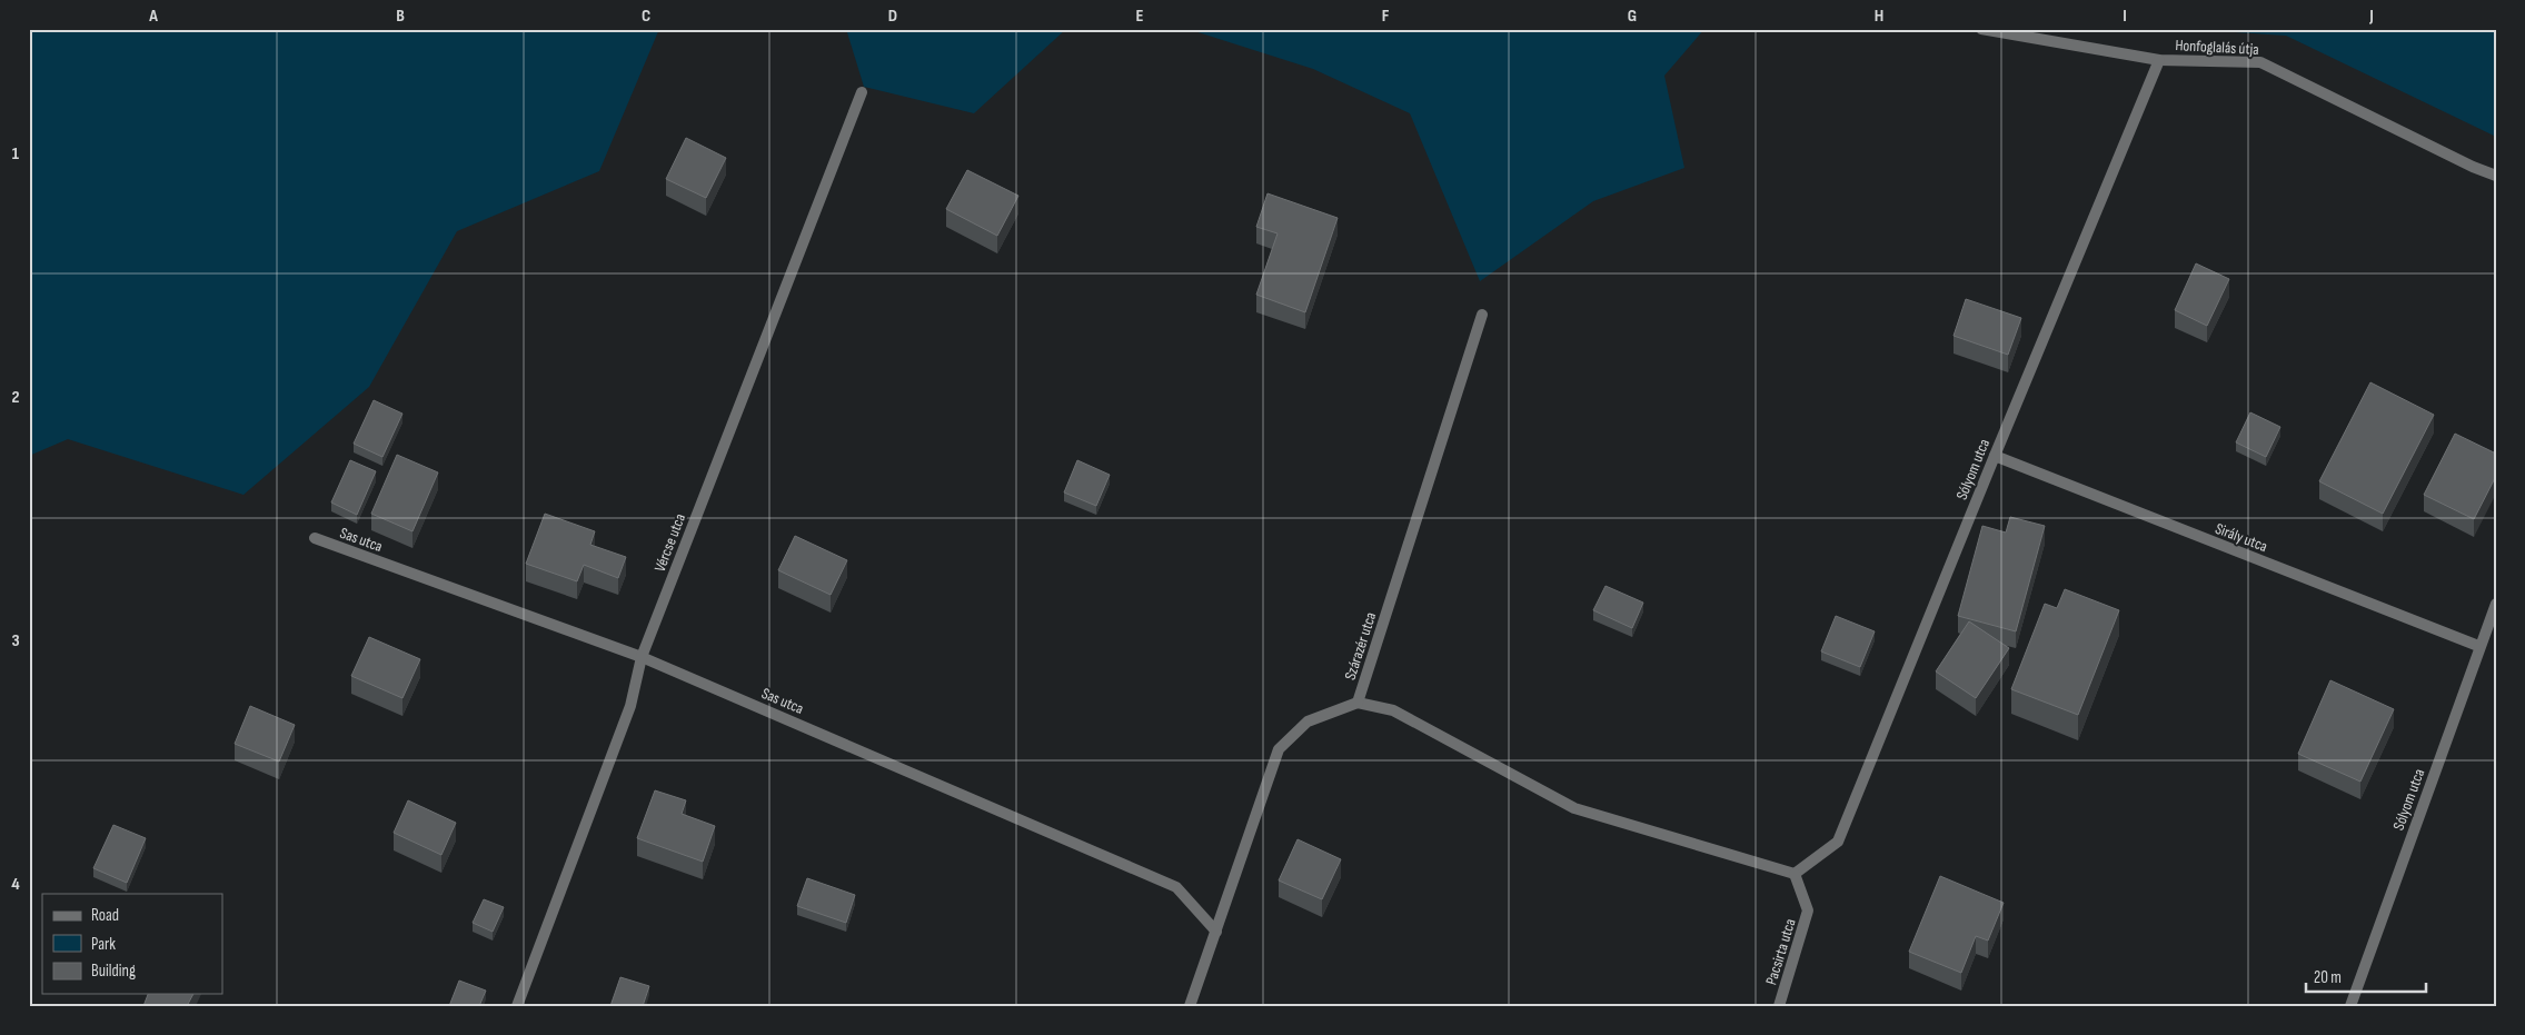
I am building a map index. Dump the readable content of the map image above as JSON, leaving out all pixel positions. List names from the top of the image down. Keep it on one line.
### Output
{"streets":{"street":["Honfoglalás útja","Sólyom utca","Sirály utca","Sas utca","Vércse utca","Szárazér utca","Pacsirta utca"]},"crossings":[["Honfoglalás útja","Sólyom utca"],["Sólyom utca","Sirály utca"],["Sólyom utca","Pacsirta utca"],["Sas utca","Vércse utca"],["Sas utca","Szárazér utca"]],"legend":["Road","Park","Building"],"scale_bar":"20 m","grid":{"columns":["A","B","C","D","E","F","G","H","I","J"],"rows":["1","2","3","4"]}}
